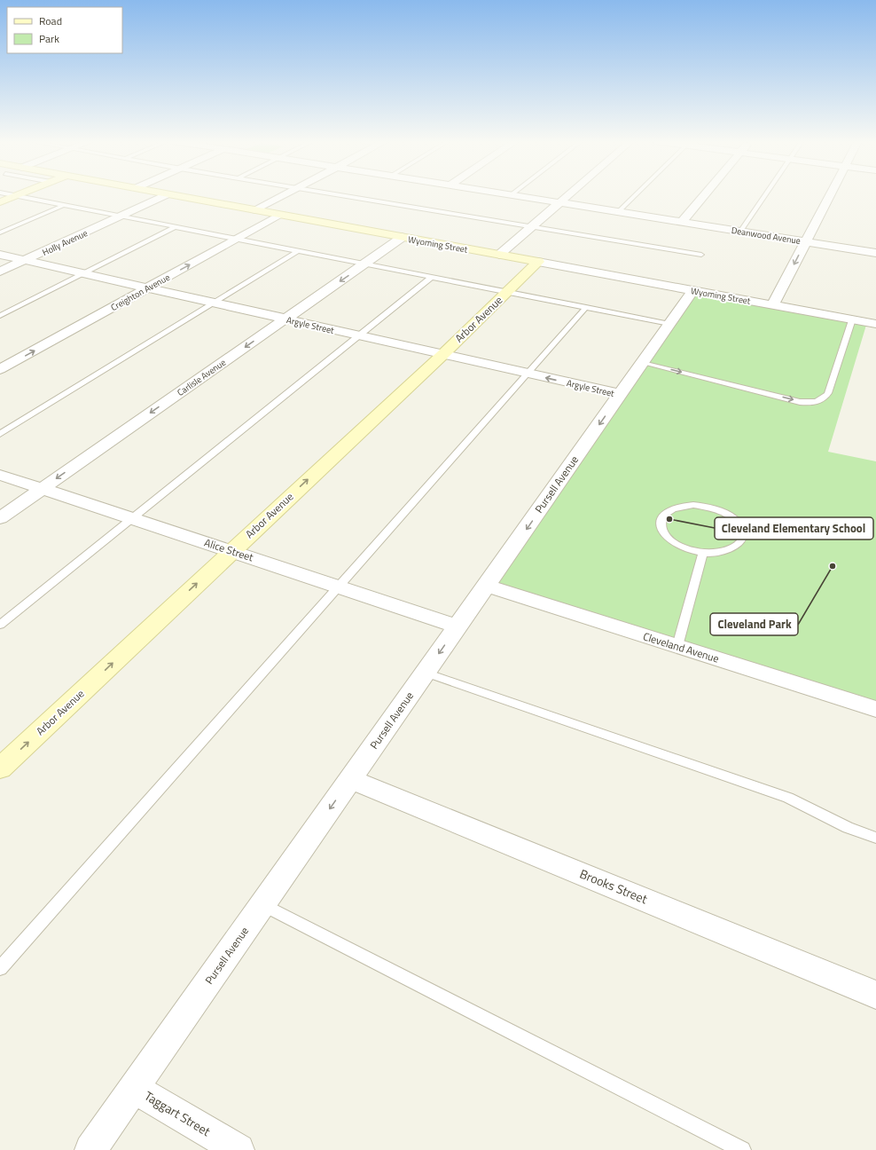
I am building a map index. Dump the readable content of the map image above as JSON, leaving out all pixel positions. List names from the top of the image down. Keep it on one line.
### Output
{"streets":{"street":["Deanwood Avenue","Holly Avenue","Wyoming Street","Creighton Avenue","Arbor Avenue","Argyle Street","Carlisle Avenue","Pursell Avenue","Alice Street","Cleveland Avenue","Brooks Street","Taggart Street"]},"crossings":[["Holly Avenue","Argyle Street"],["Wyoming Street","Creighton Avenue"],["Wyoming Street","Arbor Avenue"],["Wyoming Street","Carlisle Avenue"],["Wyoming Street","Pursell Avenue"],["Creighton Avenue","Argyle Street"],["Arbor Avenue","Argyle Street"],["Arbor Avenue","Alice Street"],["Argyle Street","Carlisle Avenue"],["Argyle Street","Pursell Avenue"],["Carlisle Avenue","Alice Street"],["Pursell Avenue","Alice Street"],["Pursell Avenue","Cleveland Avenue"],["Pursell Avenue","Brooks Street"],["Pursell Avenue","Taggart Street"]],"one_way":["Creighton Avenue","Arbor Avenue","Carlisle Avenue","Pursell Avenue"],"places":["Cleveland Elementary School","Cleveland Park"],"legend":["Road","Park"]}
